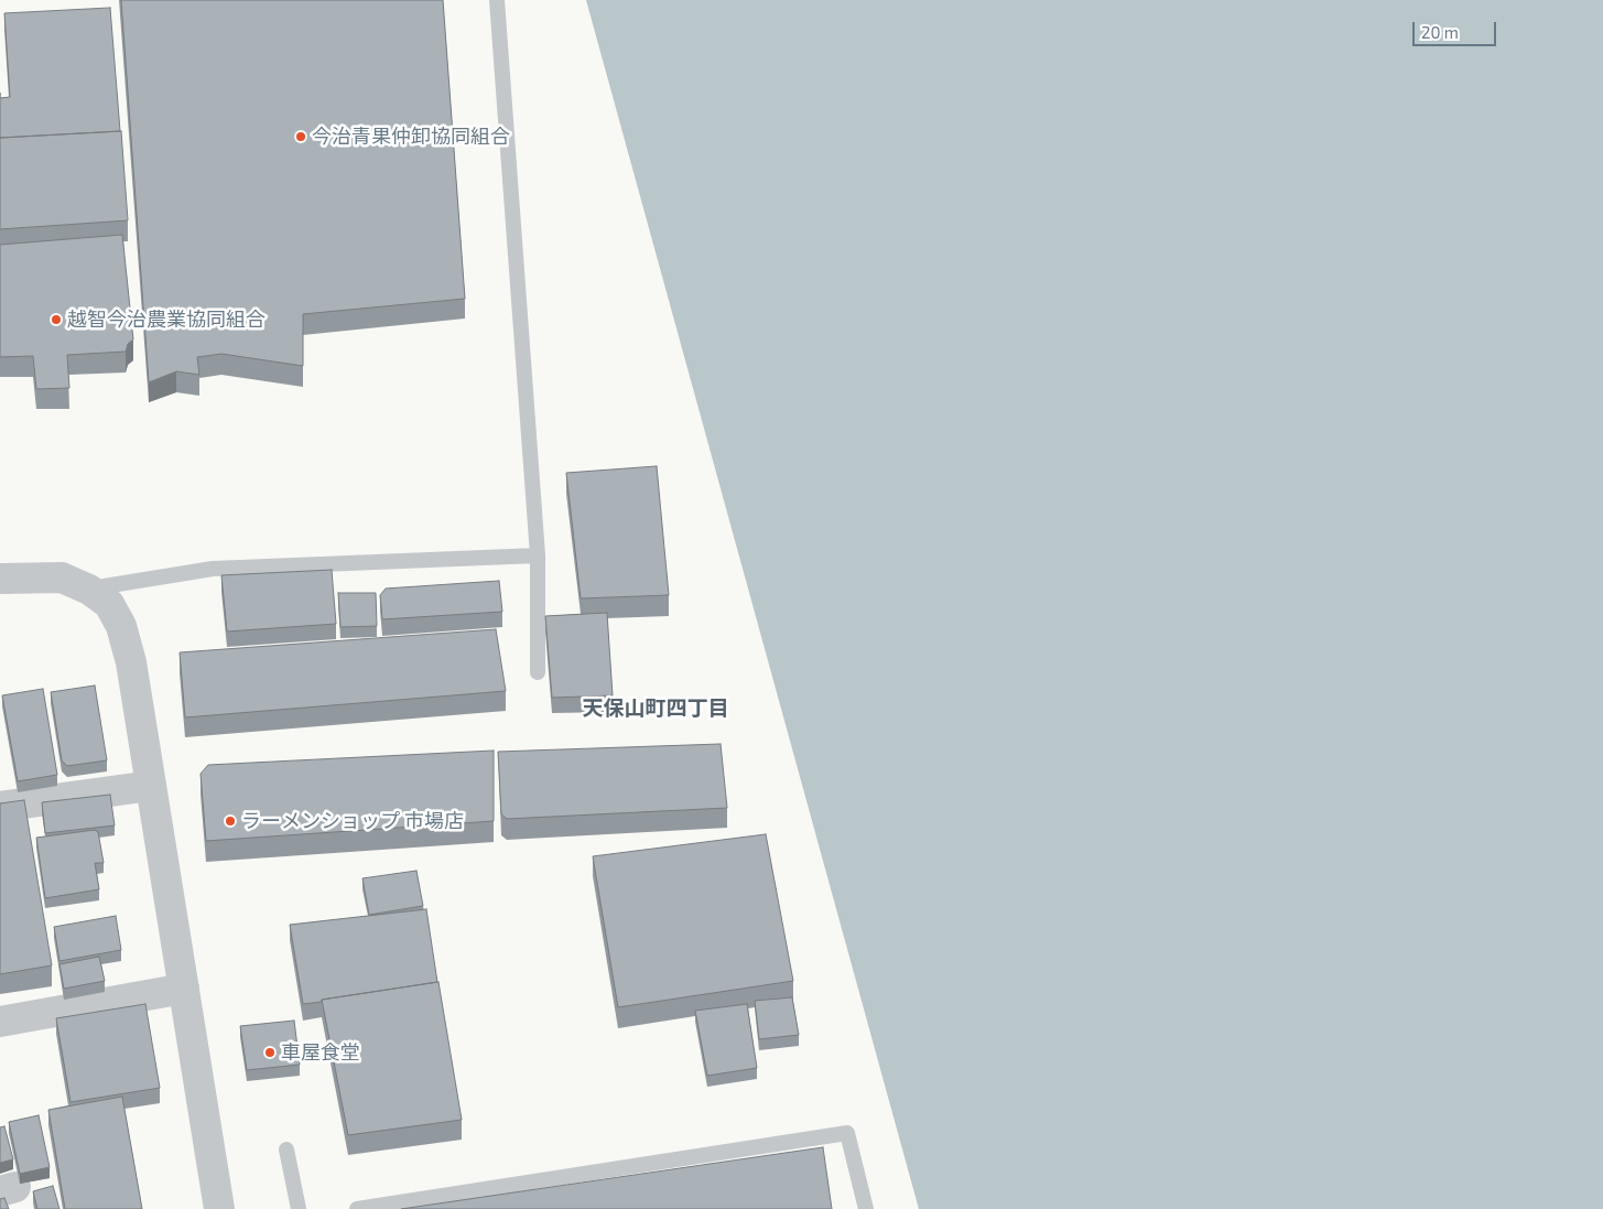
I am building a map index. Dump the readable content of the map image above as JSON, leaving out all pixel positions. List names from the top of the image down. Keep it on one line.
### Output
{"districts":["天保山町四丁目"],"places":["今治青果仲卸協同組合","越智今治農業協同組合","ラーメンショップ 市場店","車屋食堂"],"scale_bar":"20 m"}
